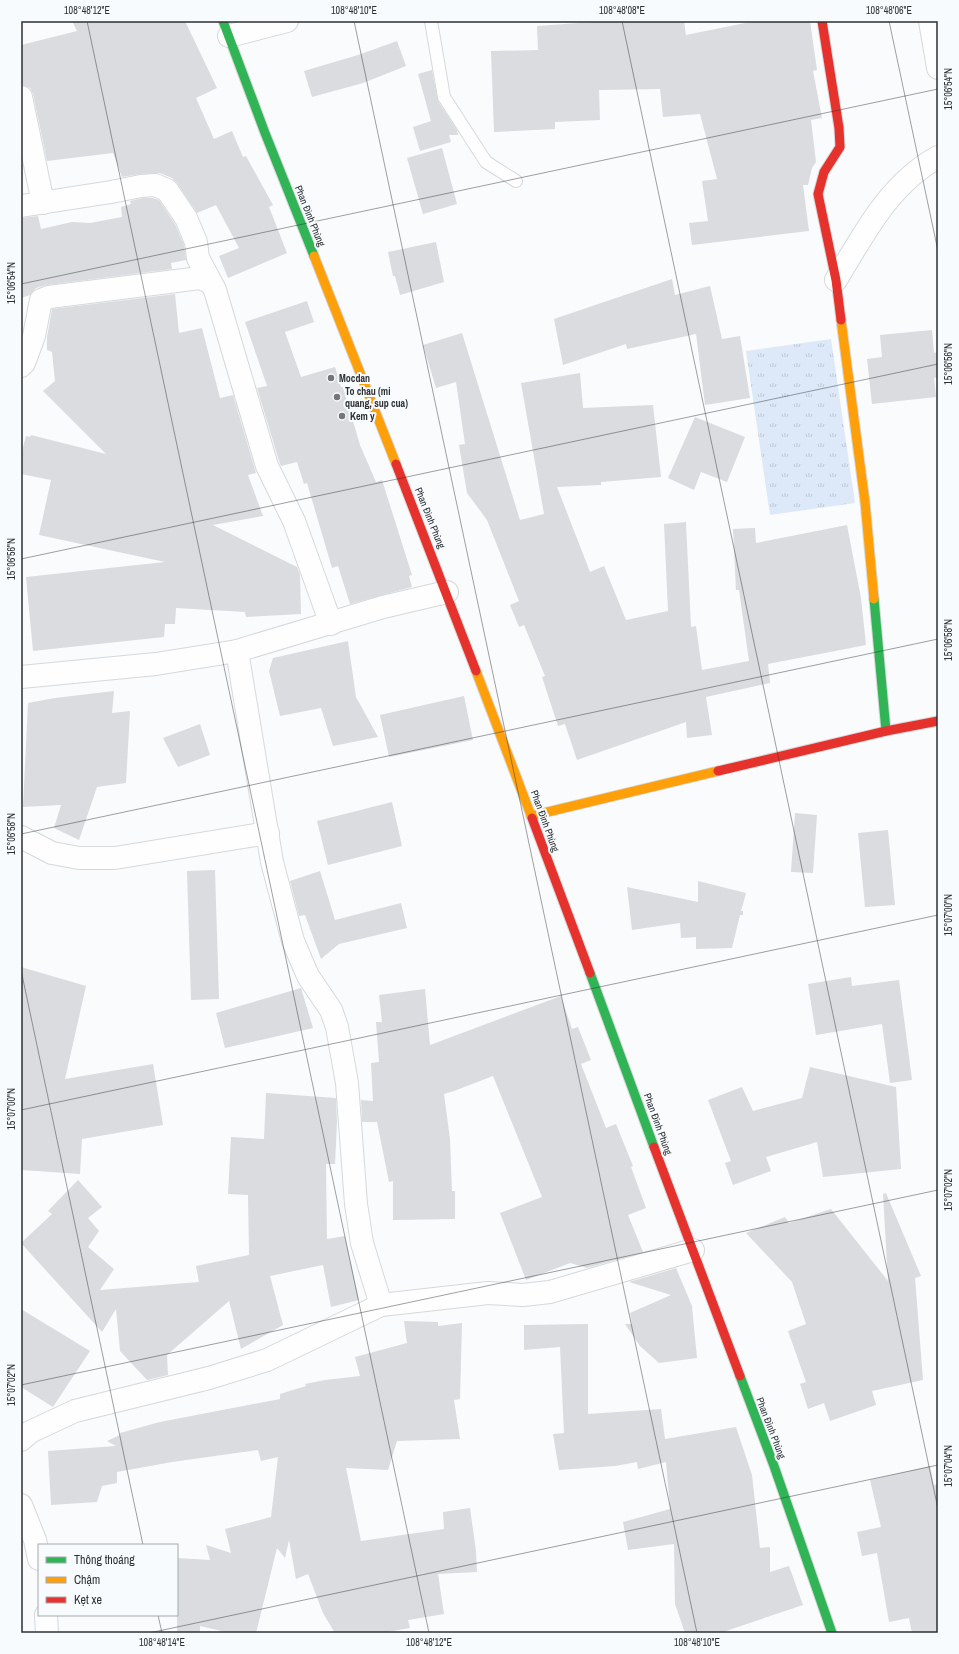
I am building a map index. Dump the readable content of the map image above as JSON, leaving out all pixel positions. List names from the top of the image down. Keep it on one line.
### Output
{"streets":{"street":["Phan Đình Phùng"]},"places":["Mocdan","To chau (mi quang, sup cua)","Kem y"],"legend":["Thông thoáng","Chậm","Kẹt xe"],"coordinates":["108°48'12\"E","108°48'10\"E","108°48'08\"E","108°48'06\"E","15°06'54\"N","15°06'56\"N","15°06'58\"N","15°07'00\"N","15°07'02\"N","15°07'04\"N","108°48'14\"E"]}
